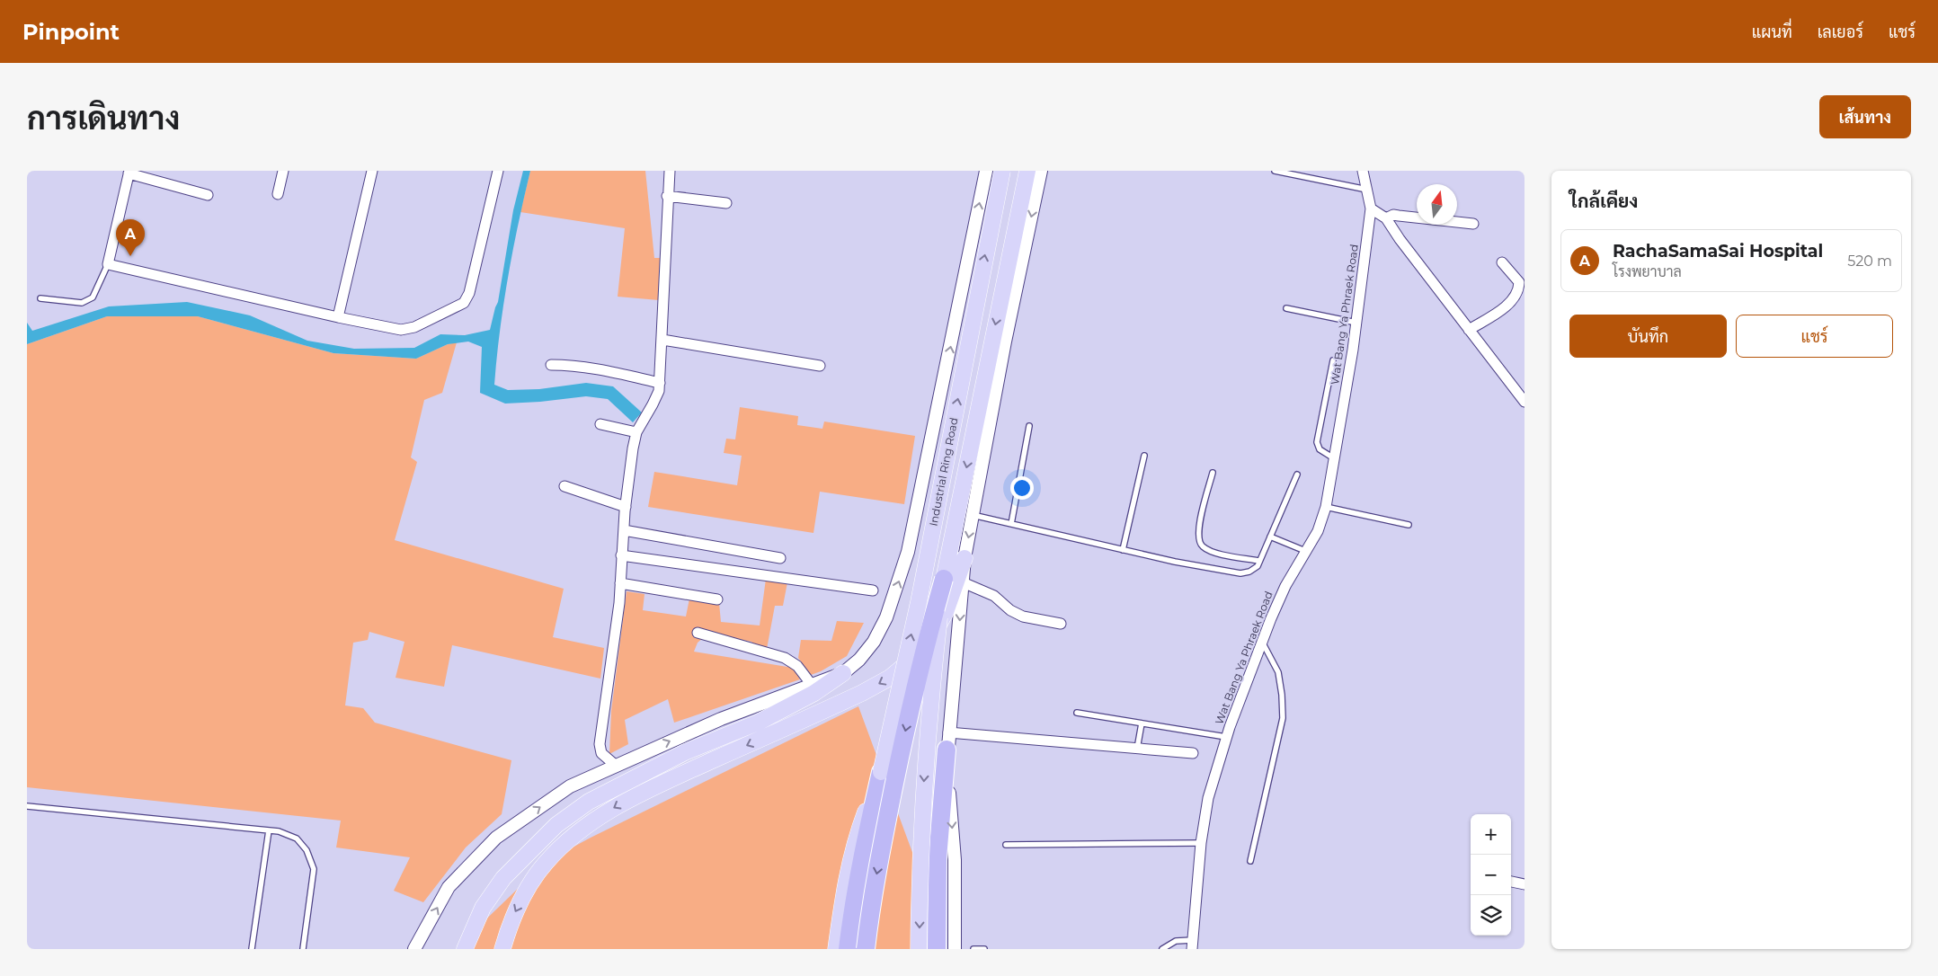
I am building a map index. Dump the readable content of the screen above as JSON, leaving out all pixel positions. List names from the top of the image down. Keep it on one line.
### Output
{"streets":{"main road":["Industrial Ring Road"],"street":["Wat Bang Ya Phraek Road"]},"north":"top","page":{"header":"Pinpoint","nav":["แผนที่","เลเยอร์","แชร์"],"buttons":["เส้นทาง",["บันทึก","แชร์"]],"title":"การเดินทาง","heading":"ใกล้เคียง","pins":"A","list":[{"mark":"A","name":"RachaSamaSai Hospital","note":"โรงพยาบาล","value":"520 m"}],"map_buttons":["+","−"]}}
